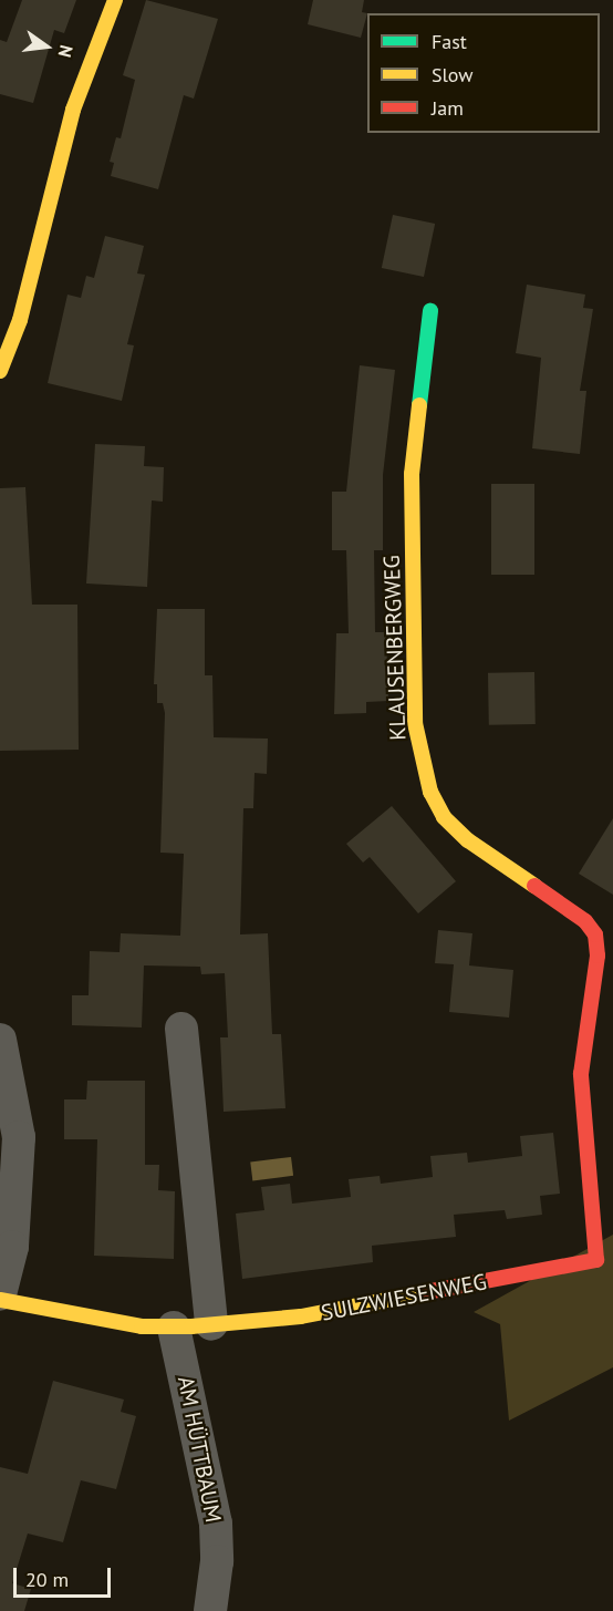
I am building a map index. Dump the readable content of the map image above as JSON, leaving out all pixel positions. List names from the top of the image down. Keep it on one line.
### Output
{"streets":{"street":["KLAUSENBERGWEG","SULZWIESENWEG","AM HÜTTBAUM"]},"crossings":[["KLAUSENBERGWEG","SULZWIESENWEG"],["SULZWIESENWEG","AM HÜTTBAUM"]],"legend":["Fast","Slow","Jam"],"scale_bar":"20 m","north":"right"}
